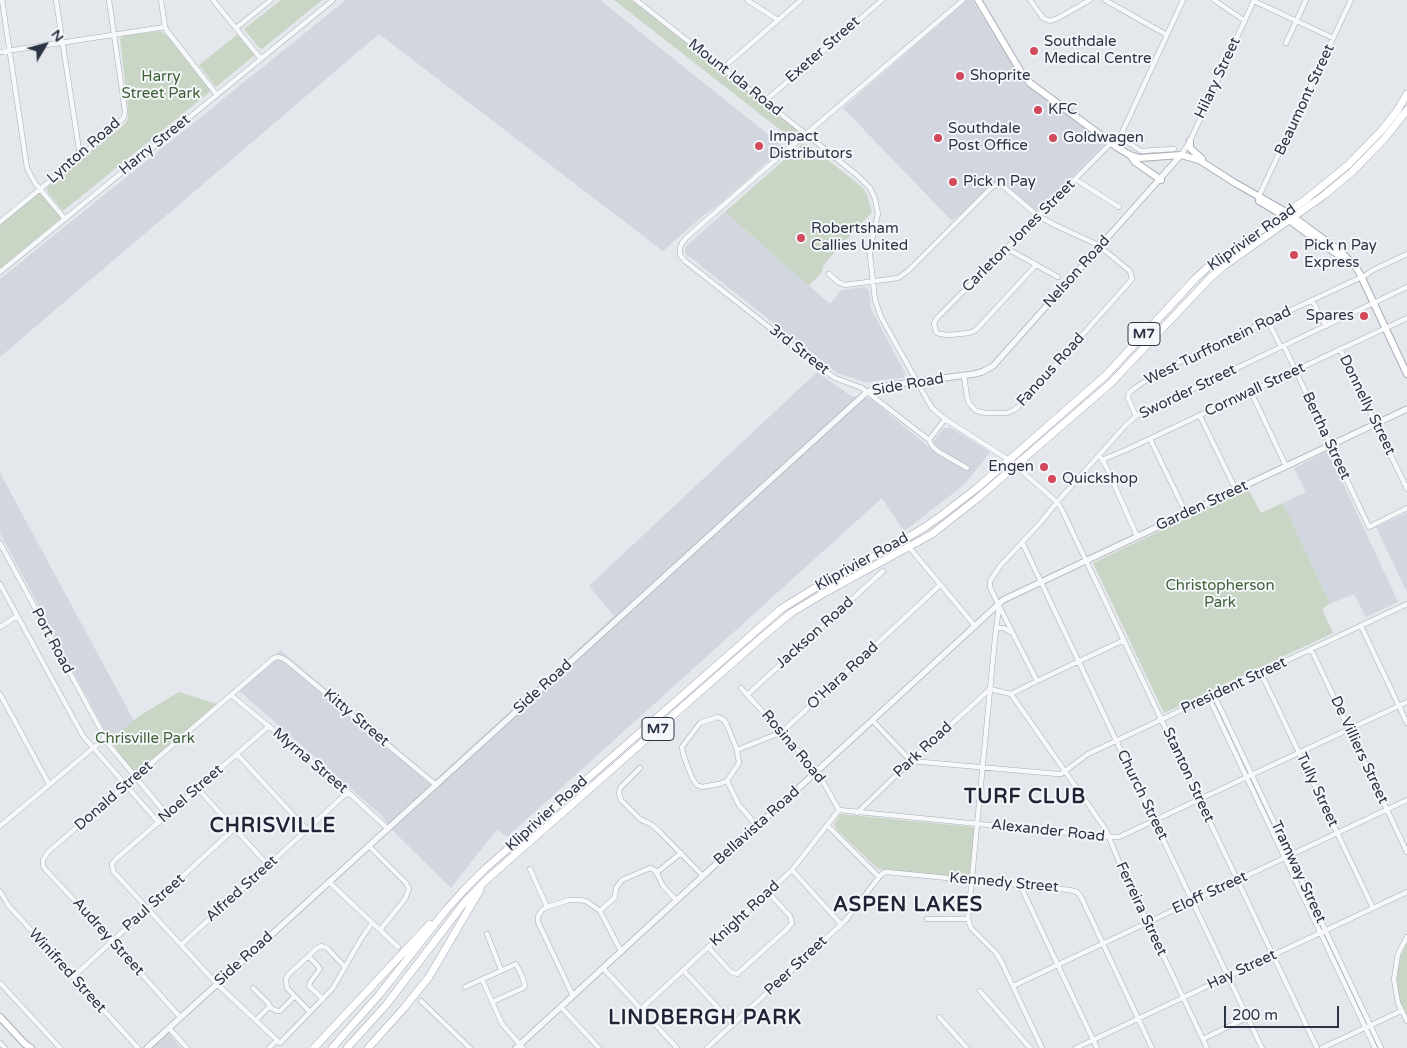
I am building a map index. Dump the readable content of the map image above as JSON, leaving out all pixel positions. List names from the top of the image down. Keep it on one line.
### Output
{"streets":{"main road":["Kliprivier Road","M7"],"street":["Exeter Street","Mount Ida Road","Hilary Street","Beaumont Street","Harry Street","Lynton Road","Carleton Jones Street","Nelson Road","West Turffontein Road","3rd Street","Fanous Road","Side Road","Cornwall Street","Sworder Street","Donnelly Street","Bertha Street","Garden Street","Jackson Road","Port Road","O'Hara Road","President Street","Kitty Street","Rosina Road","Park Road","De Villiers Street","Myrna Street","Stanton Street","Tully Street","Noel Street","Church Street","Donald Street","Bellavista Road","Alexander Road","Tramway Street","Kennedy Street","Alfred Street","Eloff Street","Paul Street","Ferreira Street","Knight Road","Audrey Street","Peer Street","Hay Street","Winifred Street"]},"crossings":[["Exeter Street","Mount Ida Road"],["Mount Ida Road","3rd Street"],["Mount Ida Road","Stanton Street"],["Hilary Street","Nelson Road"],["Kliprivier Road","Stanton Street"],["Nelson Road","Fanous Road"],["Nelson Road","Side Road"],["West Turffontein Road","Sworder Street"],["West Turffontein Road","Bertha Street"],["3rd Street","Side Road"],["Fanous Road","Side Road"],["Side Road","Kitty Street"],["Side Road","Myrna Street"],["Side Road","Stanton Street"],["Side Road","Audrey Street"],["Cornwall Street","Sworder Street"],["Cornwall Street","Donnelly Street"],["Cornwall Street","Bertha Street"],["Sworder Street","Bertha Street"],["Sworder Street","Garden Street"],["Sworder Street","Stanton Street"],["Sworder Street","Church Street"],["Sworder Street","Bellavista Road"],["Donnelly Street","Garden Street"],["Bertha Street","Garden Street"],["Garden Street","Stanton Street"],["Garden Street","Church Street"],["Garden Street","Bellavista Road"],["Jackson Road","Rosina Road"],["Port Road","Noel Street"],["Port Road","Donald Street"],["O'Hara Road","Rosina Road"],["President Street","De Villiers Street"],["President Street","Stanton Street"],["President Street","Tully Street"],["President Street","Church Street"],["President Street","Tramway Street"],["President Street","Ferreira Street"],["Kitty Street","Donald Street"],["Rosina Road","Bellavista Road"],["Rosina Road","Alexander Road"],["Rosina Road","Knight Road"],["Park Road","Alexander Road"],["De Villiers Street","Alexander Road"],["De Villiers Street","Eloff Street"],["Myrna Street","Noel Street"],["Myrna Street","Donald Street"],["Myrna Street","Alfred Street"],["Stanton Street","Alexander Road"],["Stanton Street","Eloff Street"],["Stanton Street","Hay Street"],["Tully Street","Alexander Road"],["Tully Street","Eloff Street"],["Tully Street","Hay Street"],["Noel Street","Paul Street"],["Church Street","Alexander Road"],["Church Street","Eloff Street"],["Church Street","Hay Street"],["Donald Street","Audrey Street"],["Alexander Road","Tramway Street"],["Alexander Road","Ferreira Street"],["Alexander Road","Knight Road"],["Tramway Street","Eloff Street"],["Tramway Street","Hay Street"],["Kennedy Street","Eloff Street"],["Kennedy Street","Peer Street"],["Kennedy Street","Hay Street"],["Eloff Street","Ferreira Street"],["Paul Street","Audrey Street"],["Paul Street","Winifred Street"],["Ferreira Street","Hay Street"]],"districts":["TURF CLUB","CHRISVILLE","ASPEN LAKES","LINDBERGH PARK"],"parks":["Harry Street Park","Christopherson Park","Chrisville Park"],"places":["Southdale Medical Centre","Shoprite","KFC","Southdale Post Office","Goldwagen","Impact Distributors","Pick n Pay","Robertsham Callies United","Pick n Pay Express","Spares","Engen","Quickshop"],"scale_bar":"200 m","north":"top right"}
